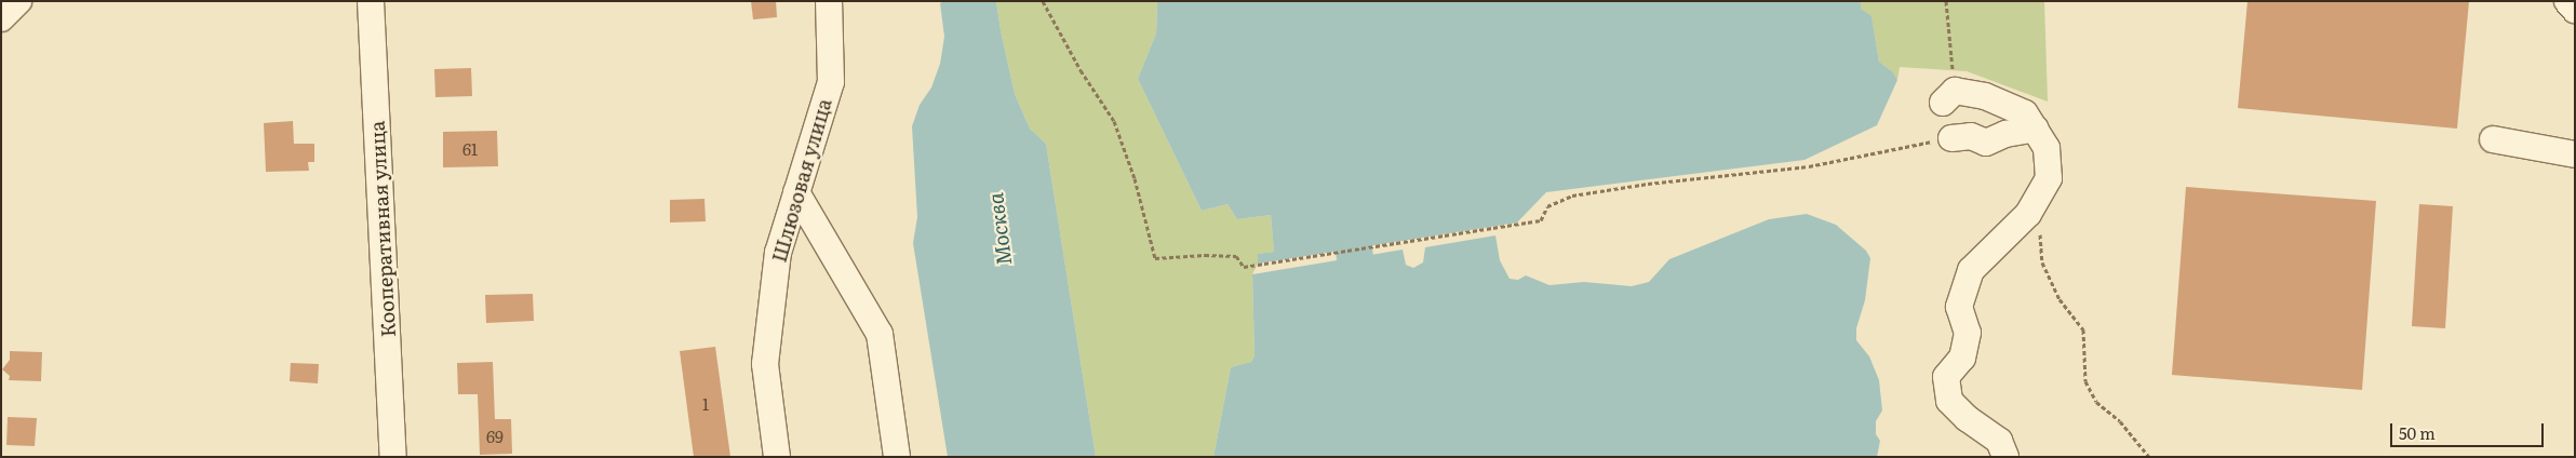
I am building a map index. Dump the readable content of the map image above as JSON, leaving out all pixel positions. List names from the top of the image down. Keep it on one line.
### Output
{"streets":{"street":["Шлюзовая улица","Кооперативная улица"]},"water":["Москва"],"house_numbers":["61","1","69"],"scale_bar":"50 m"}
